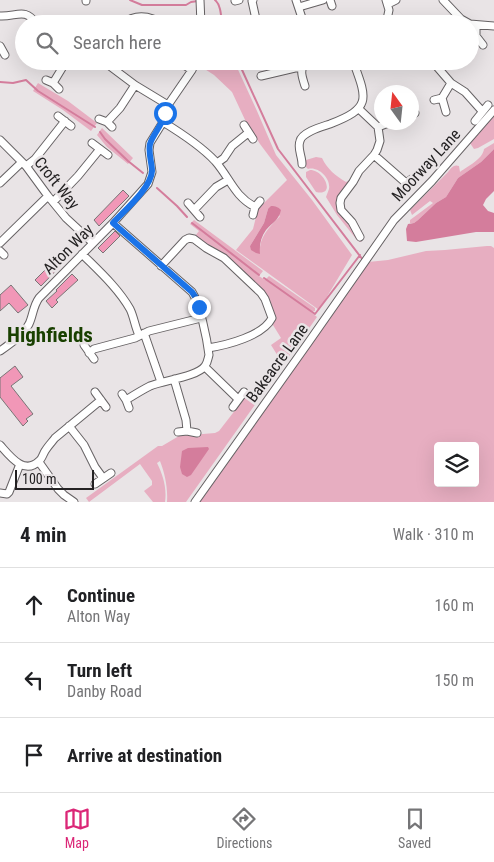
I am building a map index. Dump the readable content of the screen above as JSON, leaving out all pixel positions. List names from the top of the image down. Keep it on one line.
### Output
{"streets":{"street":["Moorway Lane","Croft Way","Alton Way","Bakeacre Lane"]},"crossings":[["Moorway Lane","Bakeacre Lane"],["Croft Way","Alton Way"]],"districts":["Highfields"],"scale_bar":"100 m","north":"top","page":{"search":"Search here","scale":"100 m","heading":["4 min","Walk · 310 m"],"list":[["Continue","Alton Way","160 m"],["Turn left","Danby Road","150 m"],"Arrive at destination"],"nav":["Map","Directions","Saved"]}}
